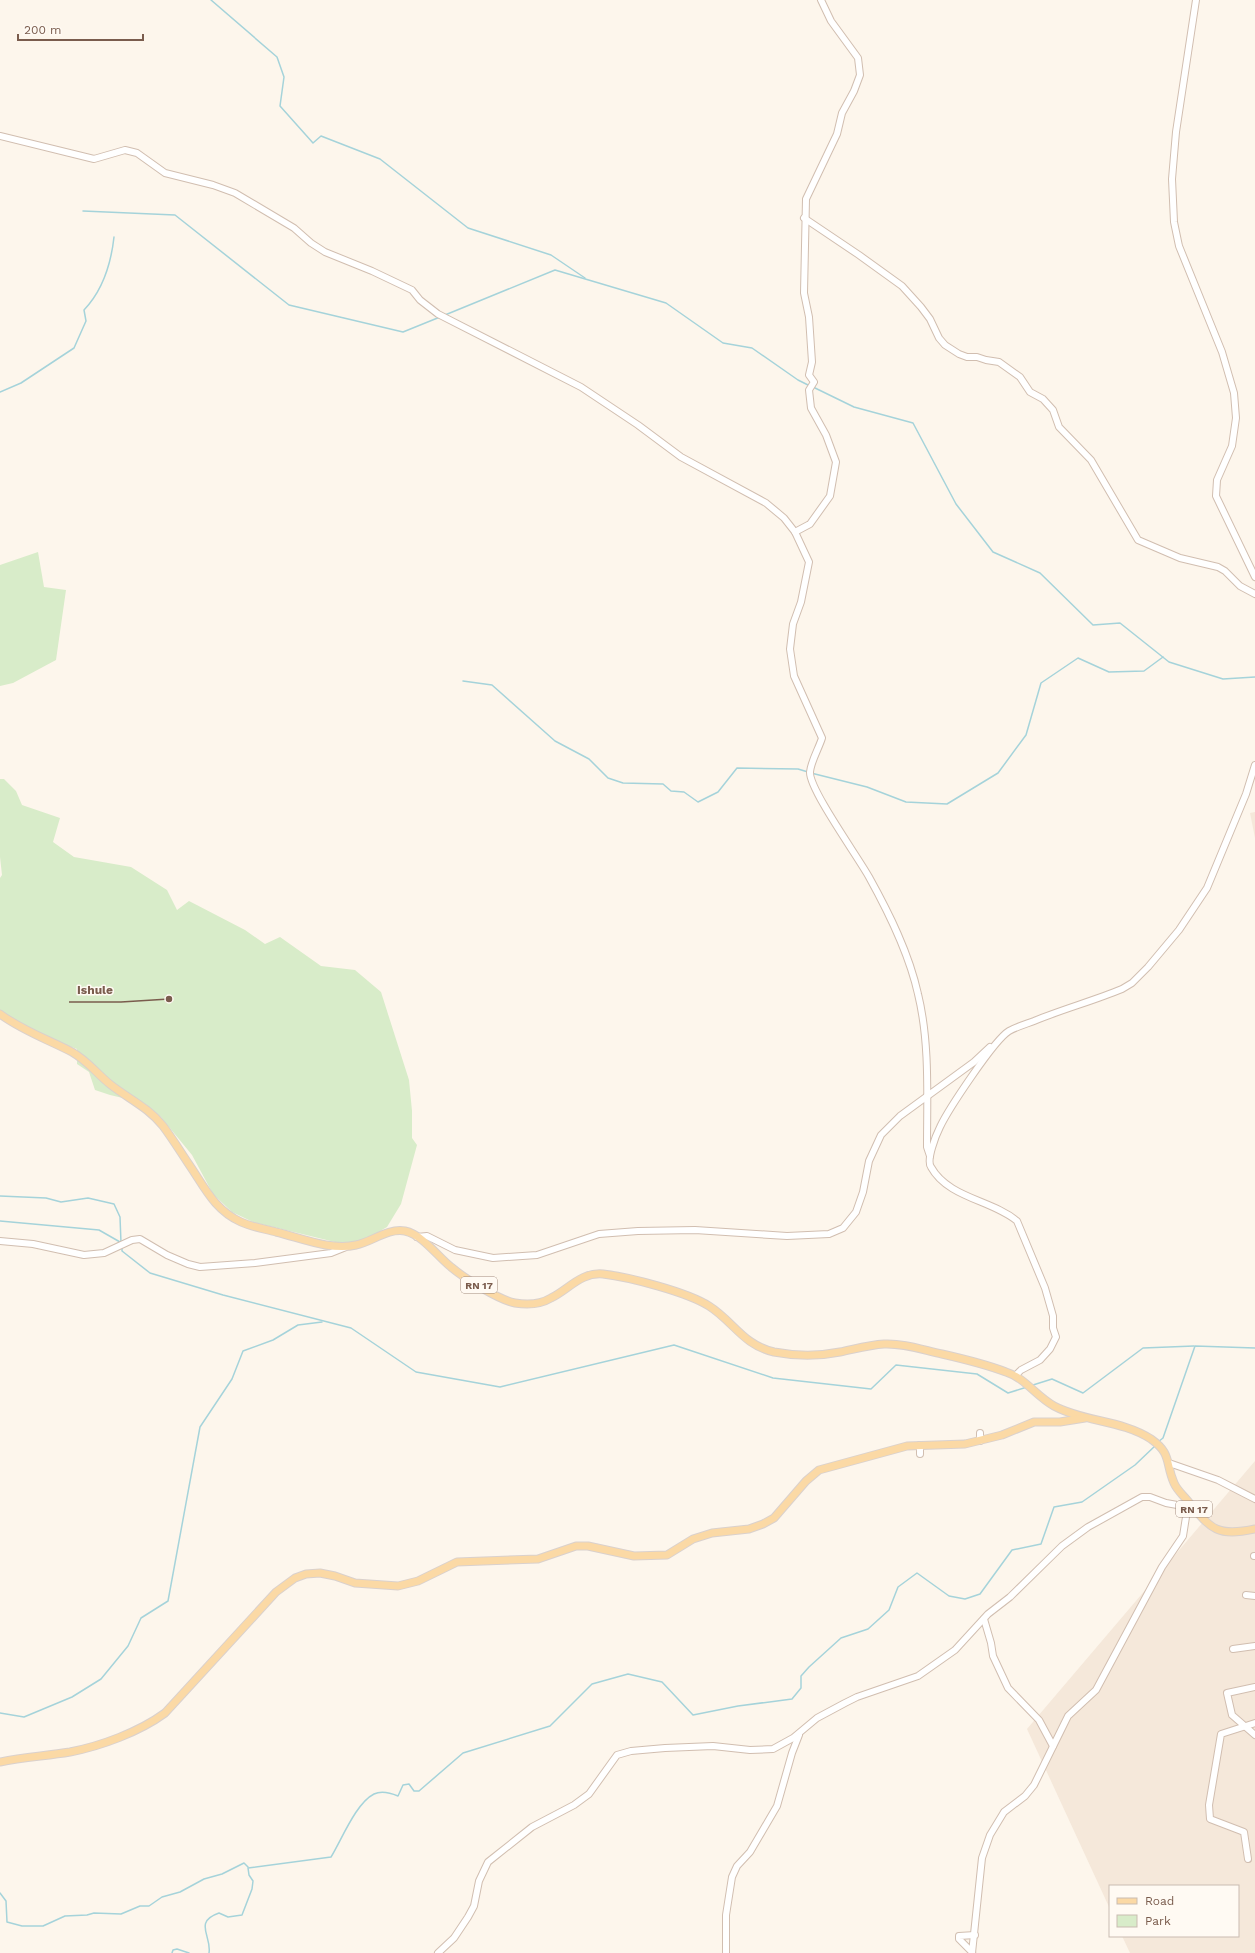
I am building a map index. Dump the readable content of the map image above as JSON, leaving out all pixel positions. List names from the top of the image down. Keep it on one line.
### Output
{"streets":{"main road":["RN 17"]},"places":["Ishule"],"legend":["Road","Park"],"scale_bar":"200 m"}
